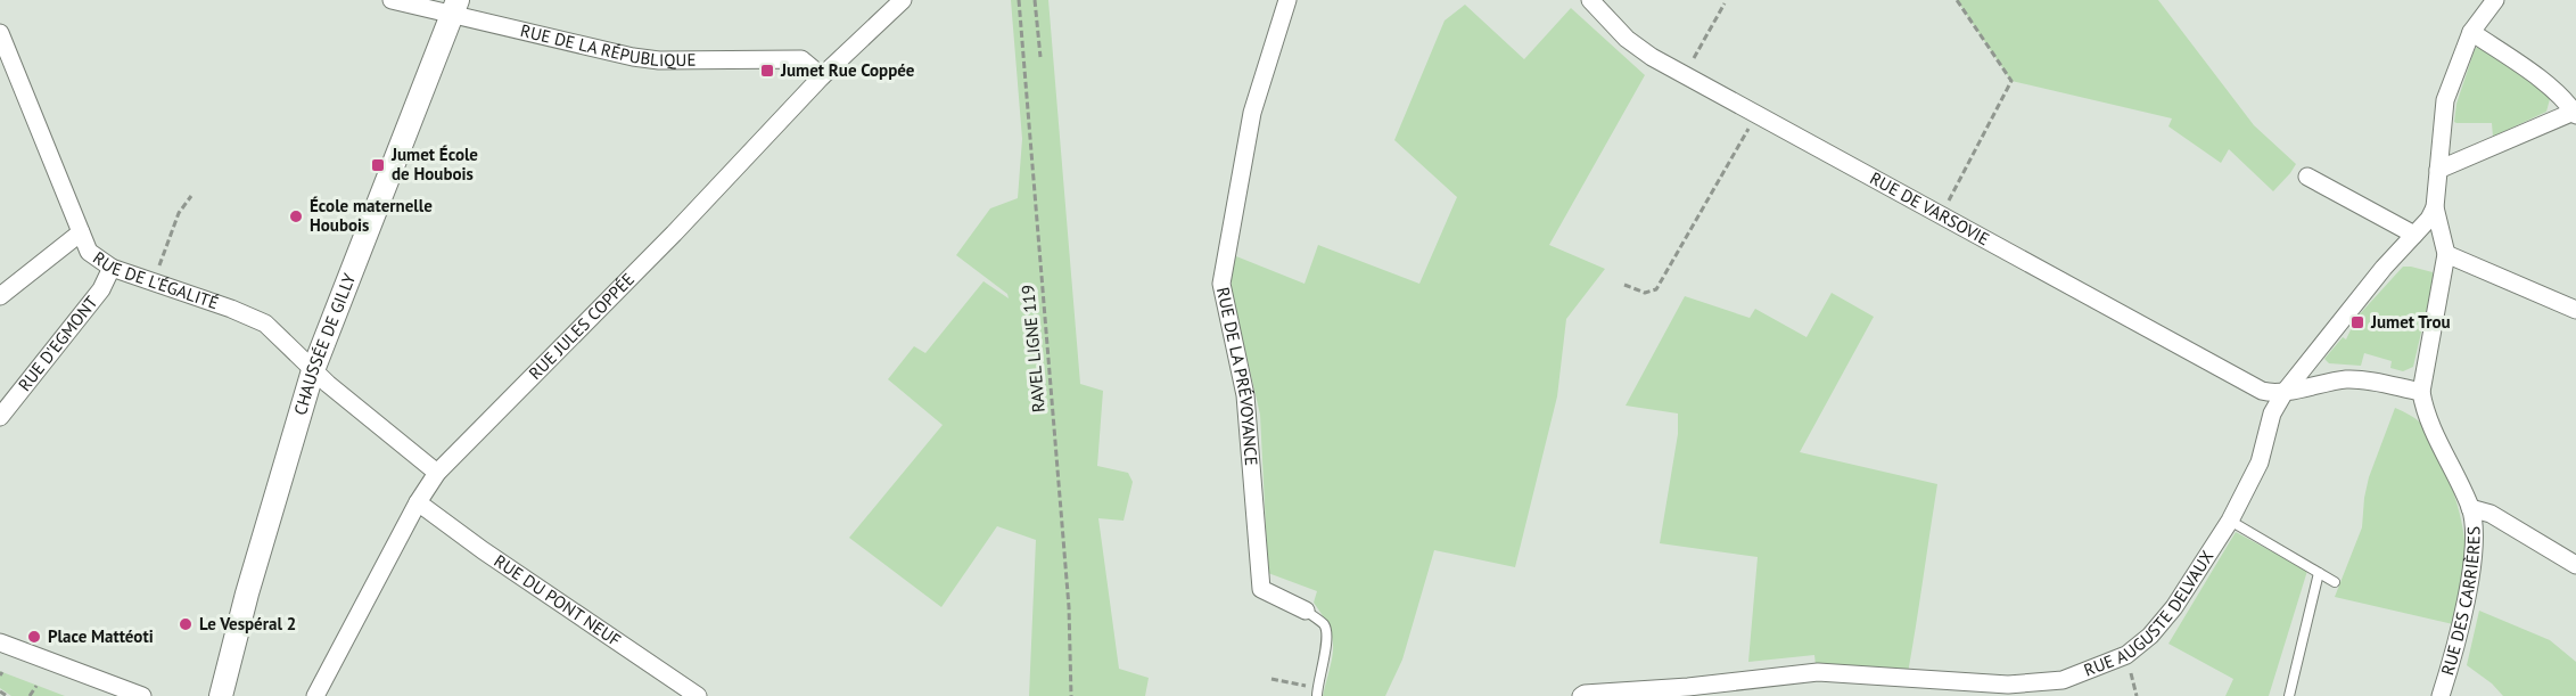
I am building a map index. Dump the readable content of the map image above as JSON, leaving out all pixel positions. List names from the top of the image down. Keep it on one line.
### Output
{"streets":{"street":["RUE DE LA RÉPUBLIQUE","RUE DE VARSOVIE","RUE DE L'ÉGALITÉ","RUE JULES COPPÉE","CHAUSSÉE DE GILLY","RUE D'EGMONT","RUE DE LA PRÉVOYANCE","RUE DU PONT NEUF","RUE DES CARRIÈRES","RUE AUGUSTE DELVAUX"],"path":["RAVEL LIGNE 119"]},"crossings":[["RUE DE LA RÉPUBLIQUE","RUE JULES COPPÉE"],["RUE DE LA RÉPUBLIQUE","CHAUSSÉE DE GILLY"],["RUE DE VARSOVIE","RUE AUGUSTE DELVAUX"],["RUE DE L'ÉGALITÉ","RUE JULES COPPÉE"],["RUE DE L'ÉGALITÉ","CHAUSSÉE DE GILLY"],["RUE DE L'ÉGALITÉ","RUE D'EGMONT"],["RUE JULES COPPÉE","RUE DU PONT NEUF"]],"places":{"transit":["Jumet Rue Coppée","Jumet École de Houbois","Jumet Trou"],"other":["École maternelle Houbois","Le Vespéral 2","Place Mattéoti"]}}
